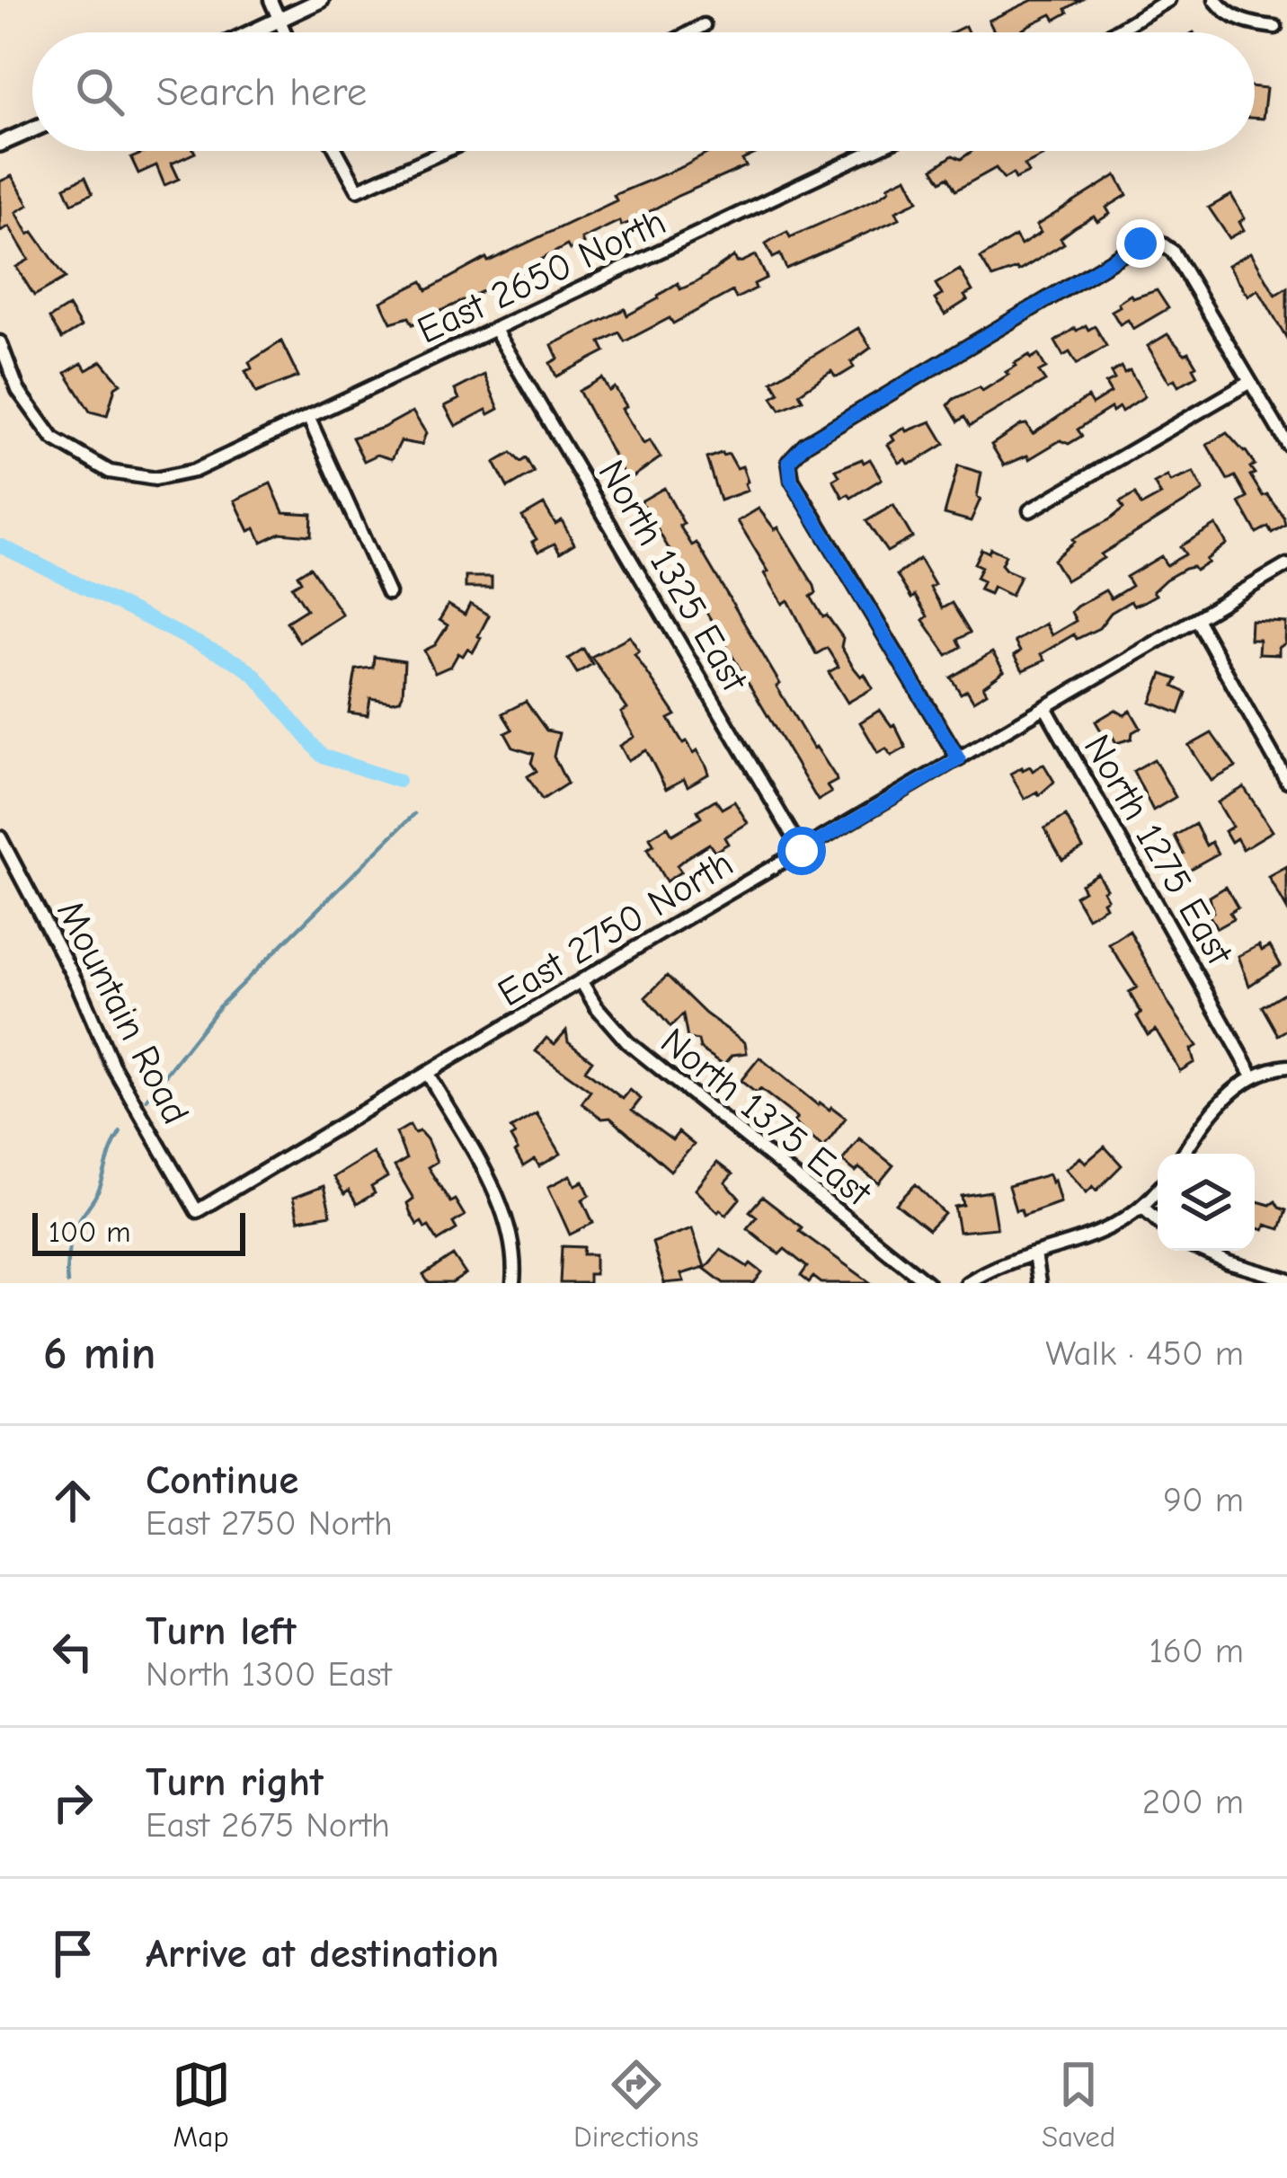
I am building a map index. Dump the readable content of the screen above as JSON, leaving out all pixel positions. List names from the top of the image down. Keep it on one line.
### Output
{"streets":{"street":["East 2650 North","North 1325 East","North 1275 East","East 2750 North","Mountain Road","North 1375 East"]},"crossings":[["East 2650 North","North 1325 East"],["North 1325 East","East 2750 North"],["North 1275 East","East 2750 North"],["East 2750 North","Mountain Road"],["East 2750 North","North 1375 East"]],"scale_bar":"100 m","page":{"search":"Search here","scale":"100 m","heading":["6 min","Walk · 450 m"],"list":[["Continue","East 2750 North","90 m"],["Turn left","North 1300 East","160 m"],["Turn right","East 2675 North","200 m"],"Arrive at destination"],"nav":["Map","Directions","Saved"]}}
